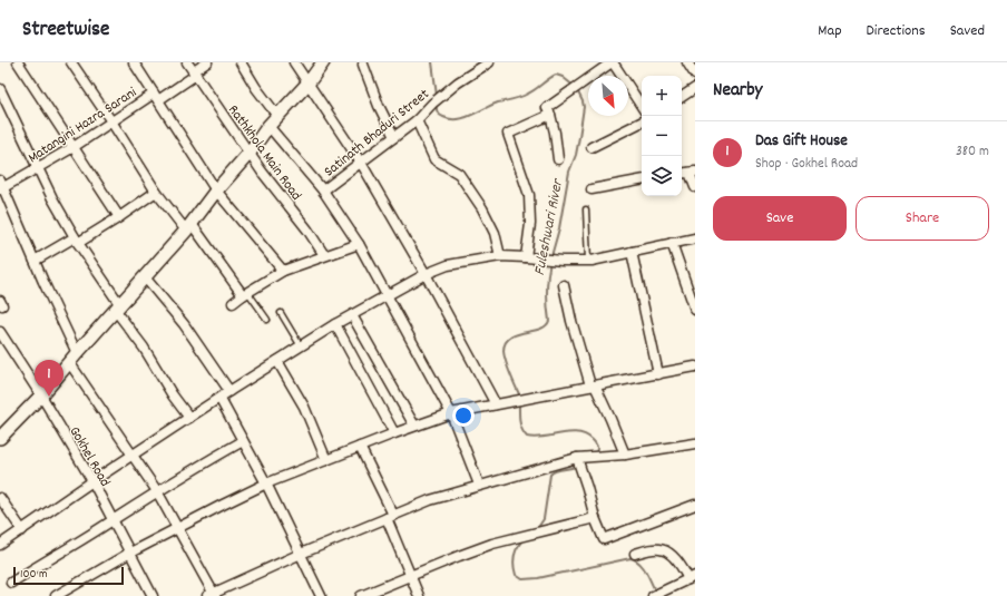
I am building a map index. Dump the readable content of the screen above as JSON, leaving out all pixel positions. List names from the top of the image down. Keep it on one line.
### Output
{"streets":{"street":["Matangini Hazra Sarani","Satinath Bhaduri Street","Rathkhola Main Road","Gokhel Road"]},"crossings":[["Matangini Hazra Sarani","Rathkhola Main Road"]],"water":["Fuleshwari River"],"scale_bar":"100 m","north":"bottom right","page":{"header":"Streetwise","nav":["Map","Directions","Saved"],"heading":"Nearby","map_buttons":["+","−"],"list":[{"mark":"1","name":"Das Gift House","note":"Shop · Gokhel Road","value":"380 m"}],"buttons":["Save","Share"],"pins":"1","scale":"100 m"}}
